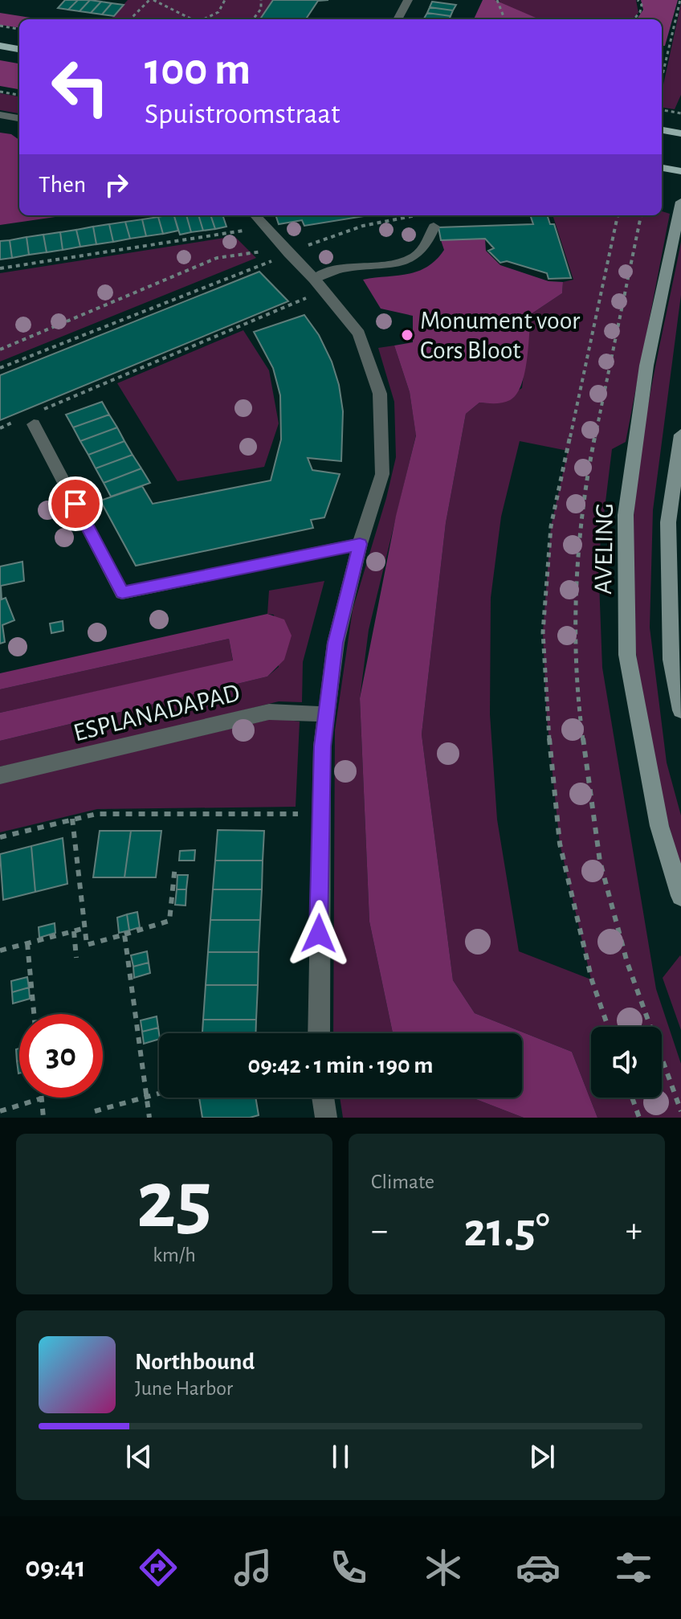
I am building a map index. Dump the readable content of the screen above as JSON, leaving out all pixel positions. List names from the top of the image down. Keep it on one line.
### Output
{"streets":{"main road":["AVELING"],"street":["ESPLANADAPAD"]},"places":["Monument voor Cors Bloot"],"page":{"turn":["100 m","Spuistroomstraat"],"then":"Then","limit":"30","trip":"09:42 · 1 min · 190 m","tile":[["25","km/h"],"Climate"],"heat":["−","21.5°","+"],"song":["Northbound","June Harbor"],"tabs":"09:41"}}
